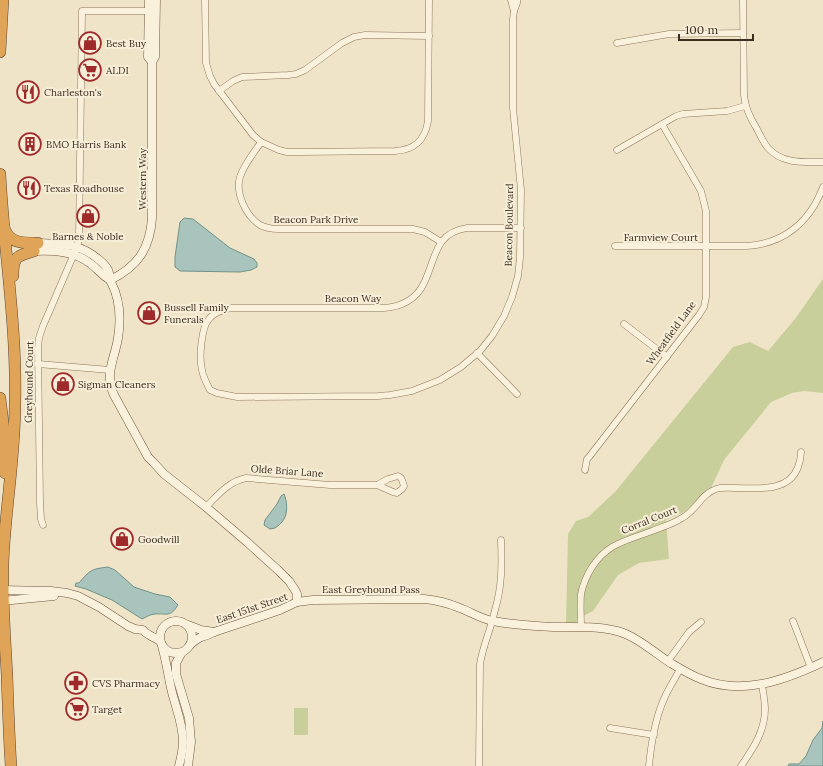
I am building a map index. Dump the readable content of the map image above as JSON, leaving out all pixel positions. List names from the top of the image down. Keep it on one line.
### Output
{"streets":{"street":["Western Way","Beacon Park Drive","Beacon Boulevard","Farmview Court","Beacon Way","Wheatfield Lane","Greyhound Court","Olde Briar Lane","Corral Court","East Greyhound Pass","East 151st Street"]},"crossings":[["Western Way","Greyhound Court"],["Beacon Park Drive","Beacon Way"],["Beacon Boulevard","Beacon Way"],["Farmview Court","Wheatfield Lane"],["Corral Court","East Greyhound Pass"],["East Greyhound Pass","East 151st Street"]],"places":{"shop":["Best Buy","Barnes & Noble","Bussell Family Funerals","Sigman Cleaners","Goodwill"],"supermarket":["ALDI","Target"],"restaurant":["Charleston's","Texas Roadhouse"],"building":["BMO Harris Bank"],"pharmacy":["CVS Pharmacy"]},"scale_bar":"100 m"}
